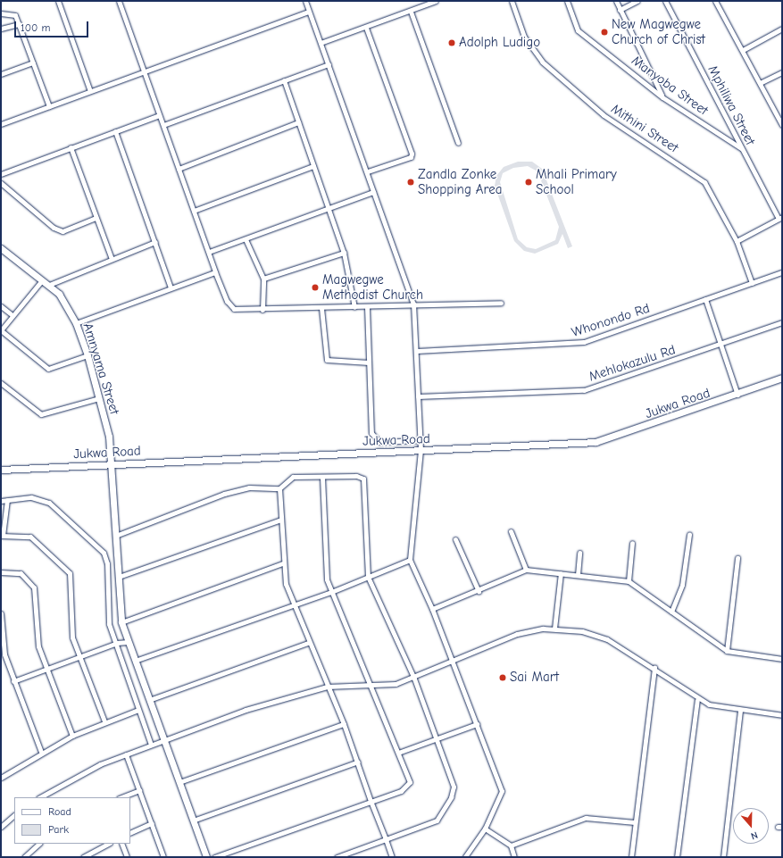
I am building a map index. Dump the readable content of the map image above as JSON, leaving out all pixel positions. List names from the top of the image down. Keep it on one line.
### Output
{"streets":{"street":["Manyoba Street","Mphiliwa Street","Mithini Street","Whonondo Rd","Mehlokazulu Rd","Amnyama Street","Jukwa Road"]},"crossings":[["Manyoba Street","Mphiliwa Street"],["Mithini Street","Whonondo Rd"],["Amnyama Street","Jukwa Road"]],"places":["New Magwegwe Church of Christ","Adolph Ludigo","Zandla Zonke Shopping Area","Mhali Primary School","Magwegwe Methodist Church","Sai Mart"],"legend":["Road","Park"],"scale_bar":"100 m","north":"bottom"}
